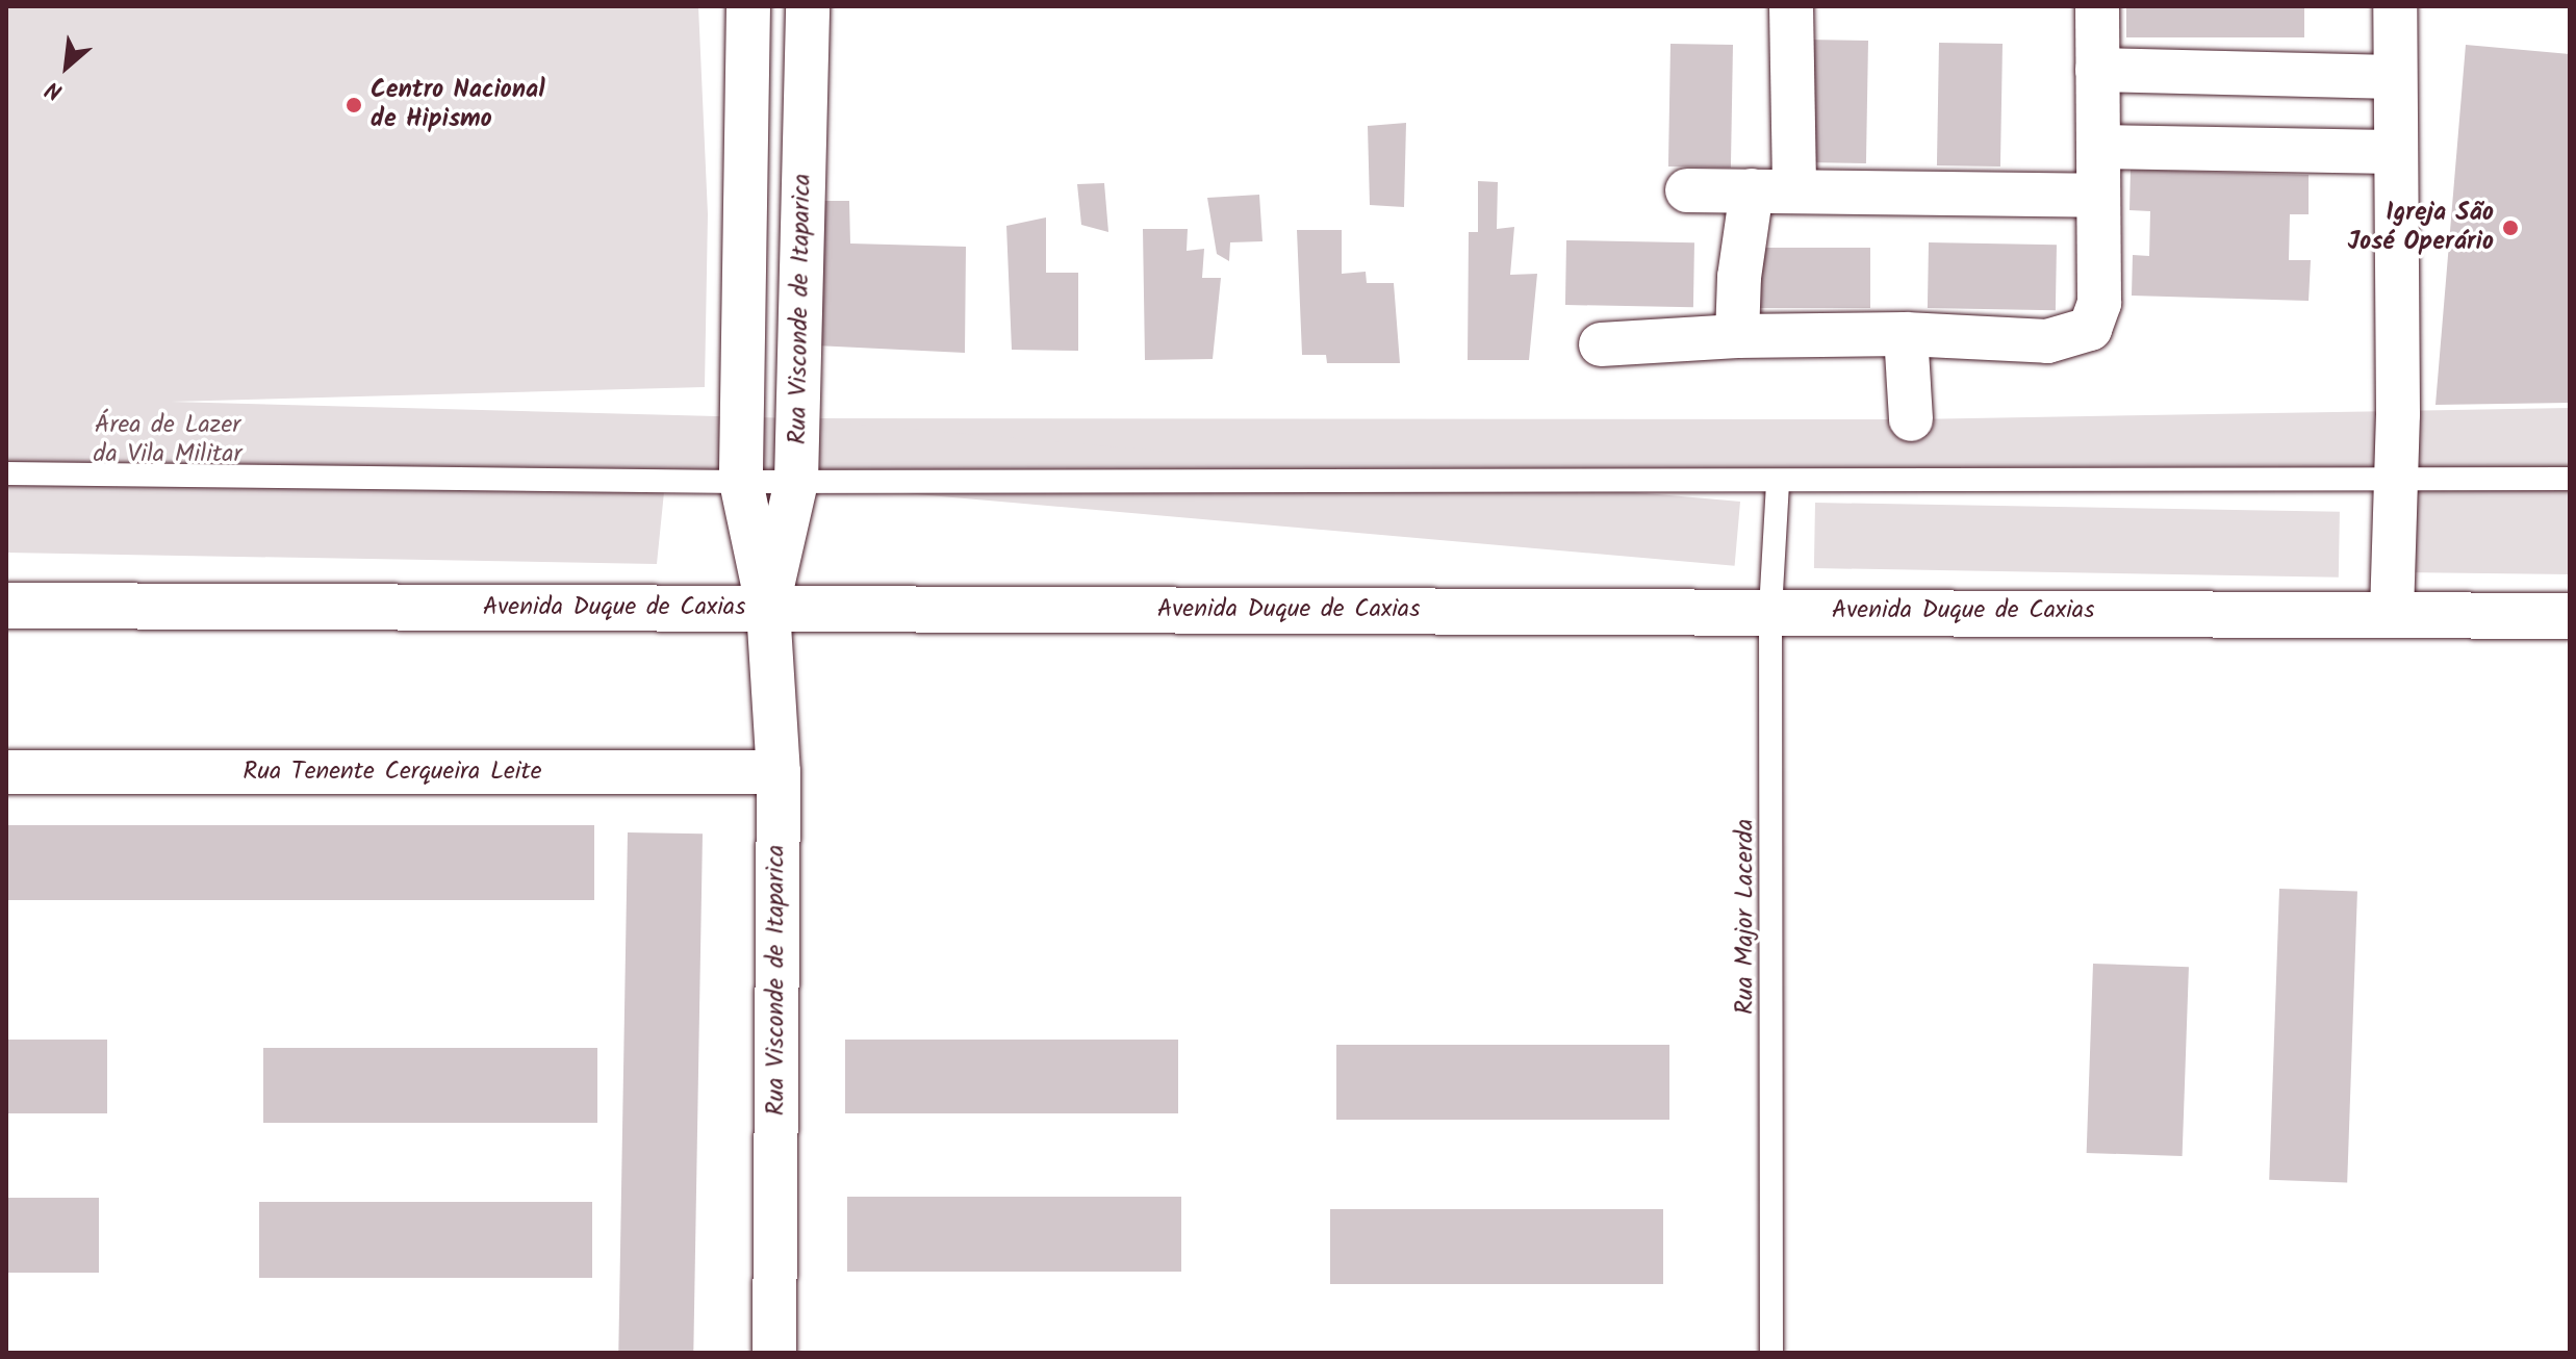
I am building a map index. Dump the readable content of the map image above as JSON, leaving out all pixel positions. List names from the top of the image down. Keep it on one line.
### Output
{"streets":{"main road":["Avenida Duque de Caxias"],"street":["Rua Visconde de Itaparica","Rua Tenente Cerqueira Leite"],"lane":["Rua Major Lacerda"]},"crossings":[["Rua Visconde de Itaparica","Avenida Duque de Caxias"],["Rua Visconde de Itaparica","Rua Tenente Cerqueira Leite"],["Avenida Duque de Caxias","Rua Major Lacerda"]],"parks":["Área de Lazer da Vila Militar"],"places":["Centro Nacional de Hipismo","Igreja São José Operário"],"north":"bottom left"}
